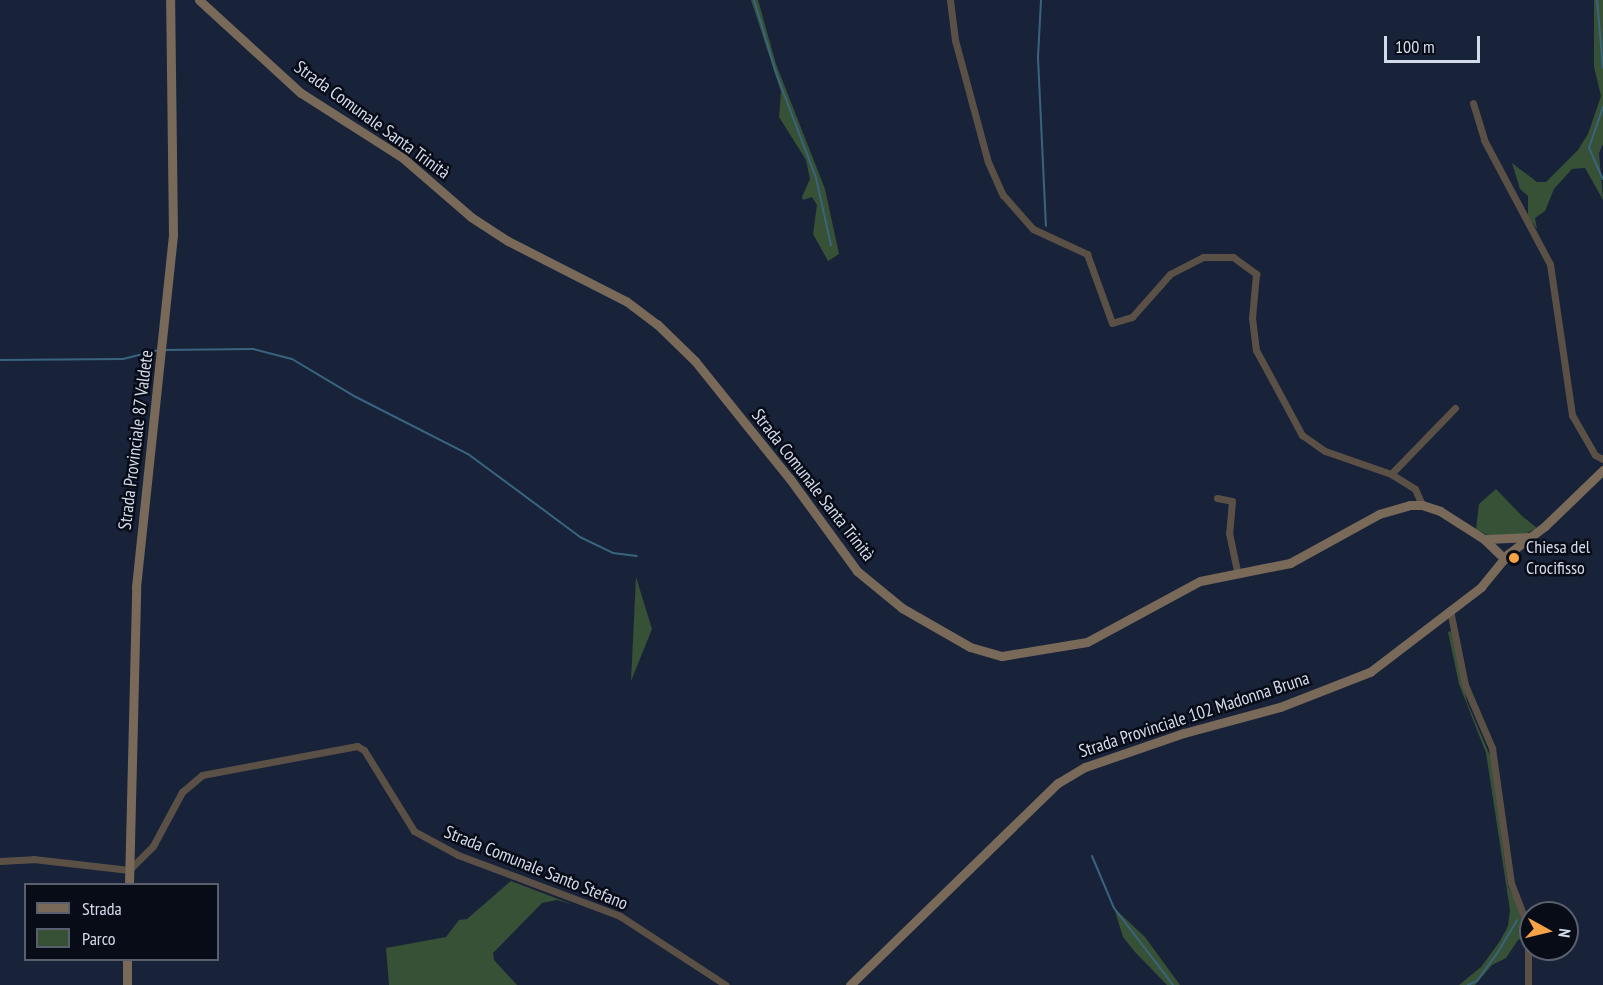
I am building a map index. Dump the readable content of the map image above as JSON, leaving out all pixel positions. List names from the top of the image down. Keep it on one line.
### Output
{"streets":{"street":["Strada Comunale Santa Trinità","Strada Provinciale 87 Valdete","Strada Provinciale 102 Madonna Bruna","Strada Comunale Santo Stefano"]},"crossings":[["Strada Provinciale 87 Valdete","Strada Comunale Santo Stefano"]],"places":["Chiesa del Crocifisso"],"legend":["Strada","Parco"],"scale_bar":"100 m","north":"right"}
